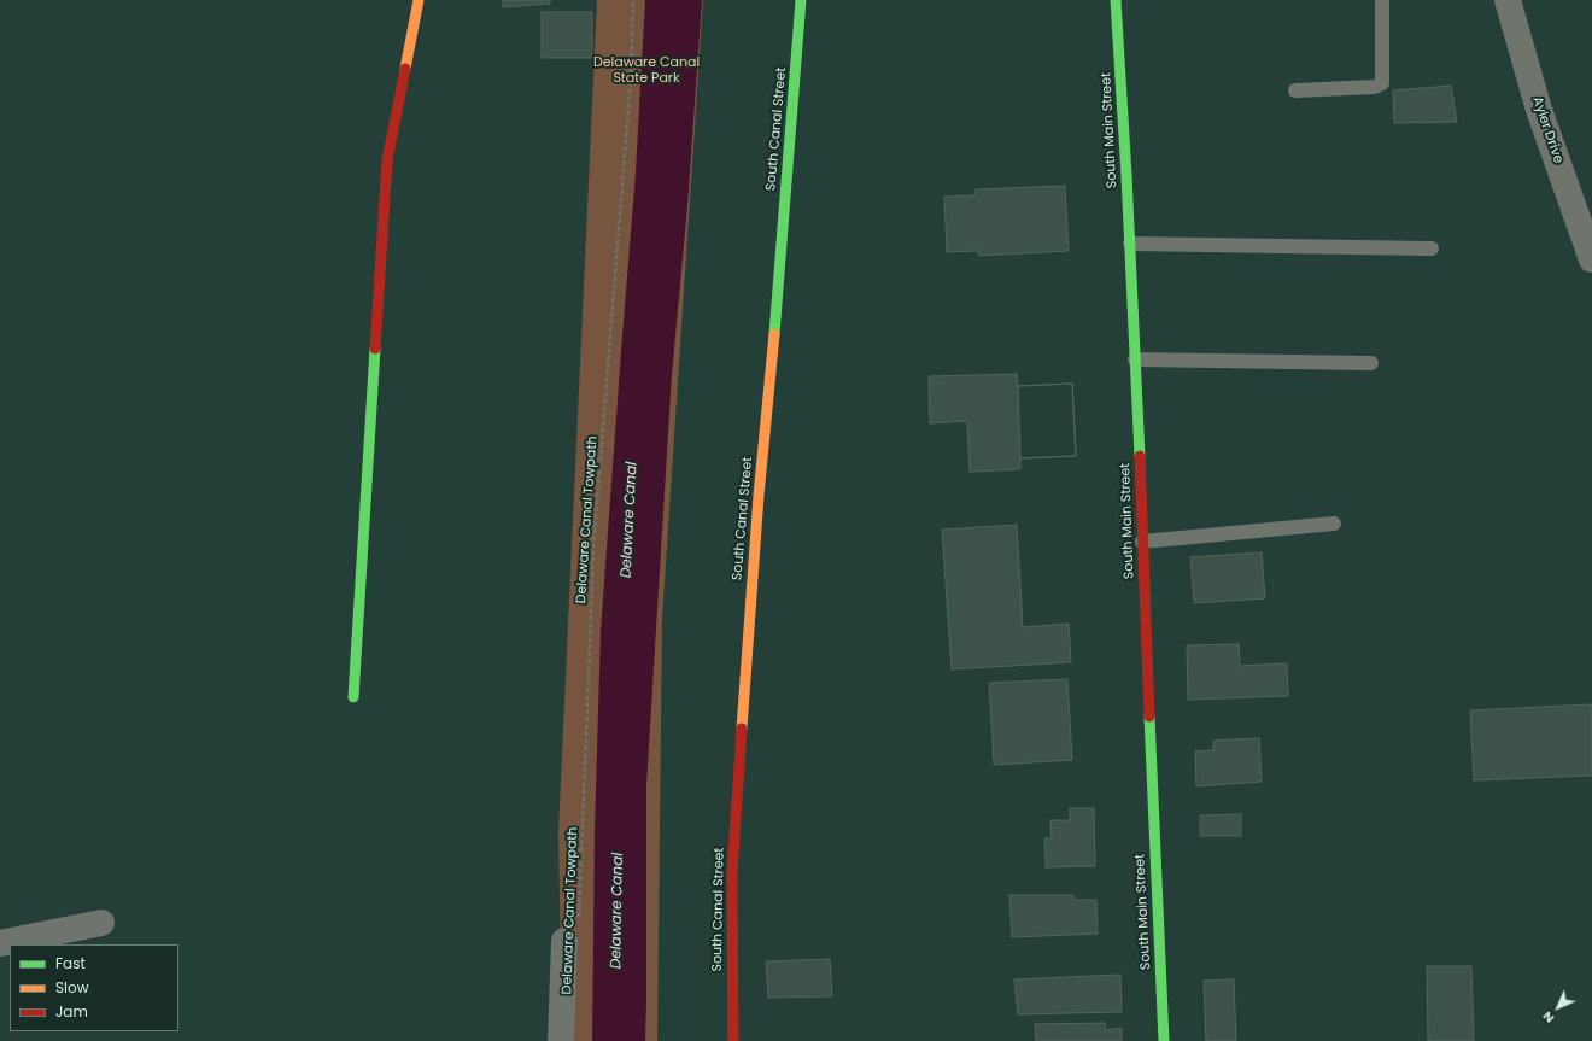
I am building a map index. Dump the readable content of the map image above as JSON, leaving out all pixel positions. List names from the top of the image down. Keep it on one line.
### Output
{"streets":{"street":["South Canal Street","South Main Street","Ayler Drive"],"path":["Delaware Canal Towpath"]},"water":["Delaware Canal"],"parks":["Delaware Canal State Park"],"legend":["Fast","Slow","Jam"],"north":"bottom left"}
